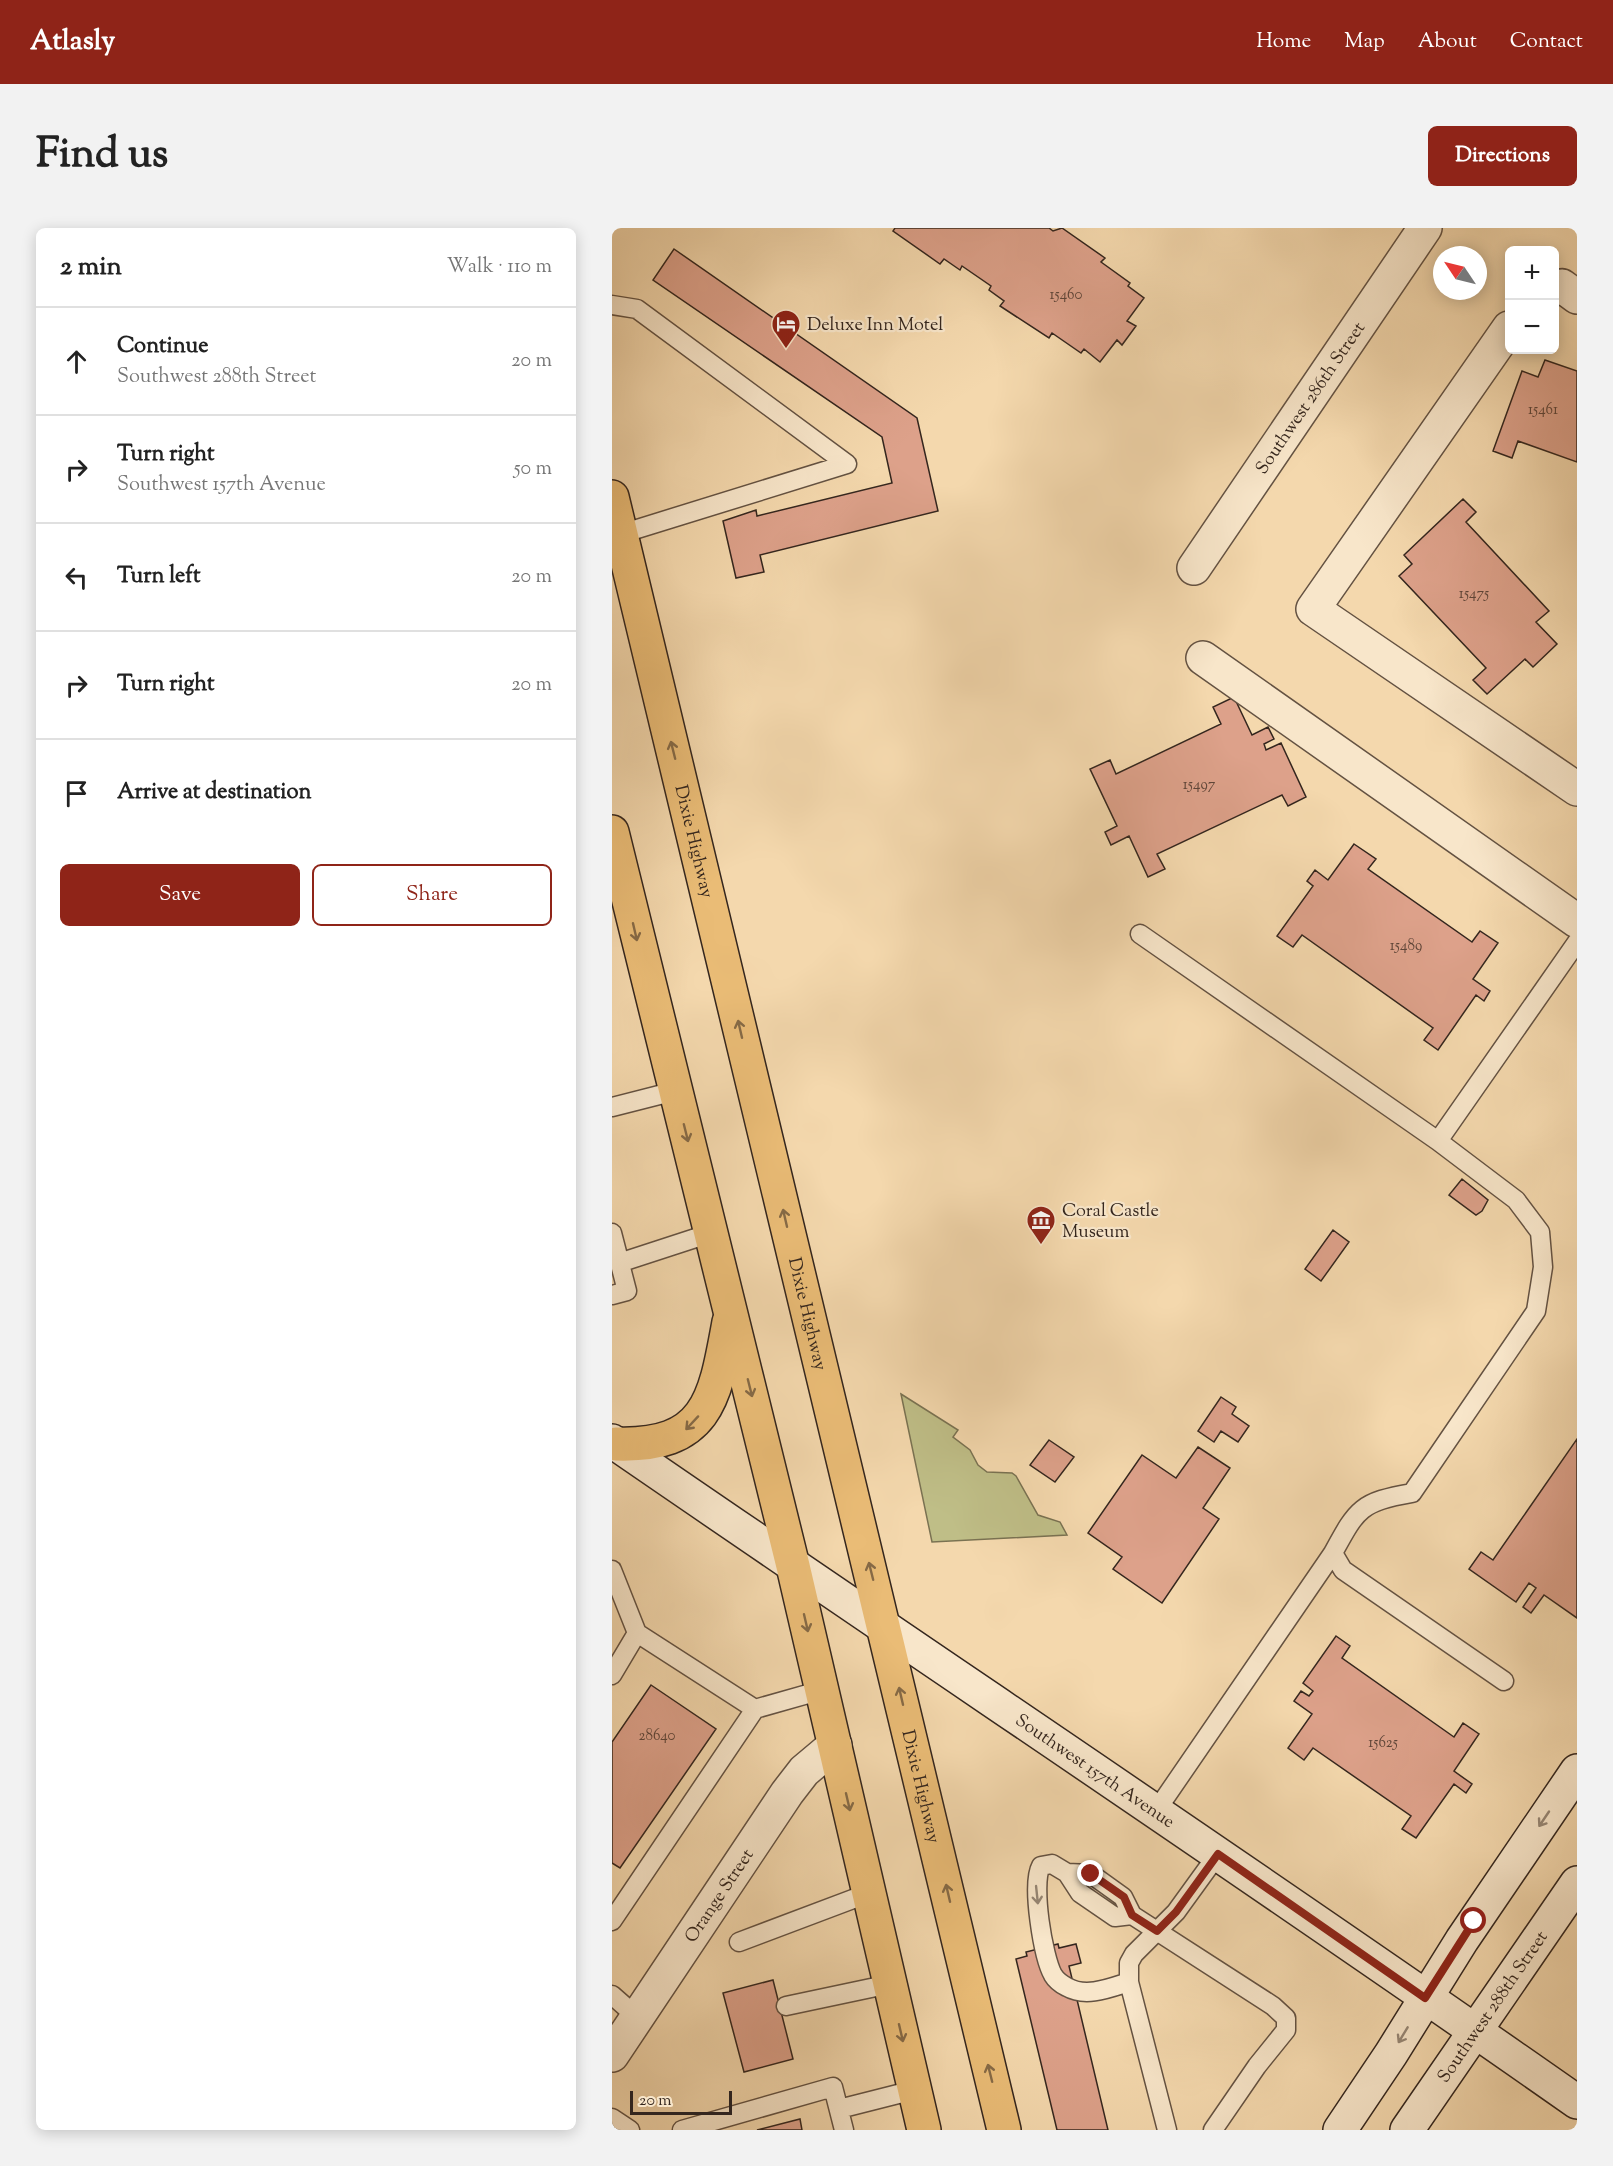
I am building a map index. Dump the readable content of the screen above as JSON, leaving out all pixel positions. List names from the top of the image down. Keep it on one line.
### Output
{"streets":{"highway":["Dixie Highway"],"street":["Southwest 286th Street","Southwest 157th Avenue","Orange Street","Southwest 288th Street"]},"crossings":[["Dixie Highway","Southwest 157th Avenue"],["Southwest 157th Avenue","Southwest 288th Street"]],"places":{"hotel":["Deluxe Inn Motel"],"museum":["Coral Castle Museum"]},"house_numbers":["15460","15461","15475","15497","15489","28640","15625"],"scale_bar":"20 m","north":"top left","page":{"header":"Atlasly","nav":["Home","Map","About","Contact"],"title":"Find us","buttons":["Directions",["Save","Share"]],"heading":["2 min","Walk · 110 m"],"map_buttons":["+","−"],"list":[["Continue","Southwest 288th Street","20 m"],["Turn right","Southwest 157th Avenue","50 m"],["Turn left","20 m"],["Turn right","20 m"],"Arrive at destination"],"scale":"20 m"}}
